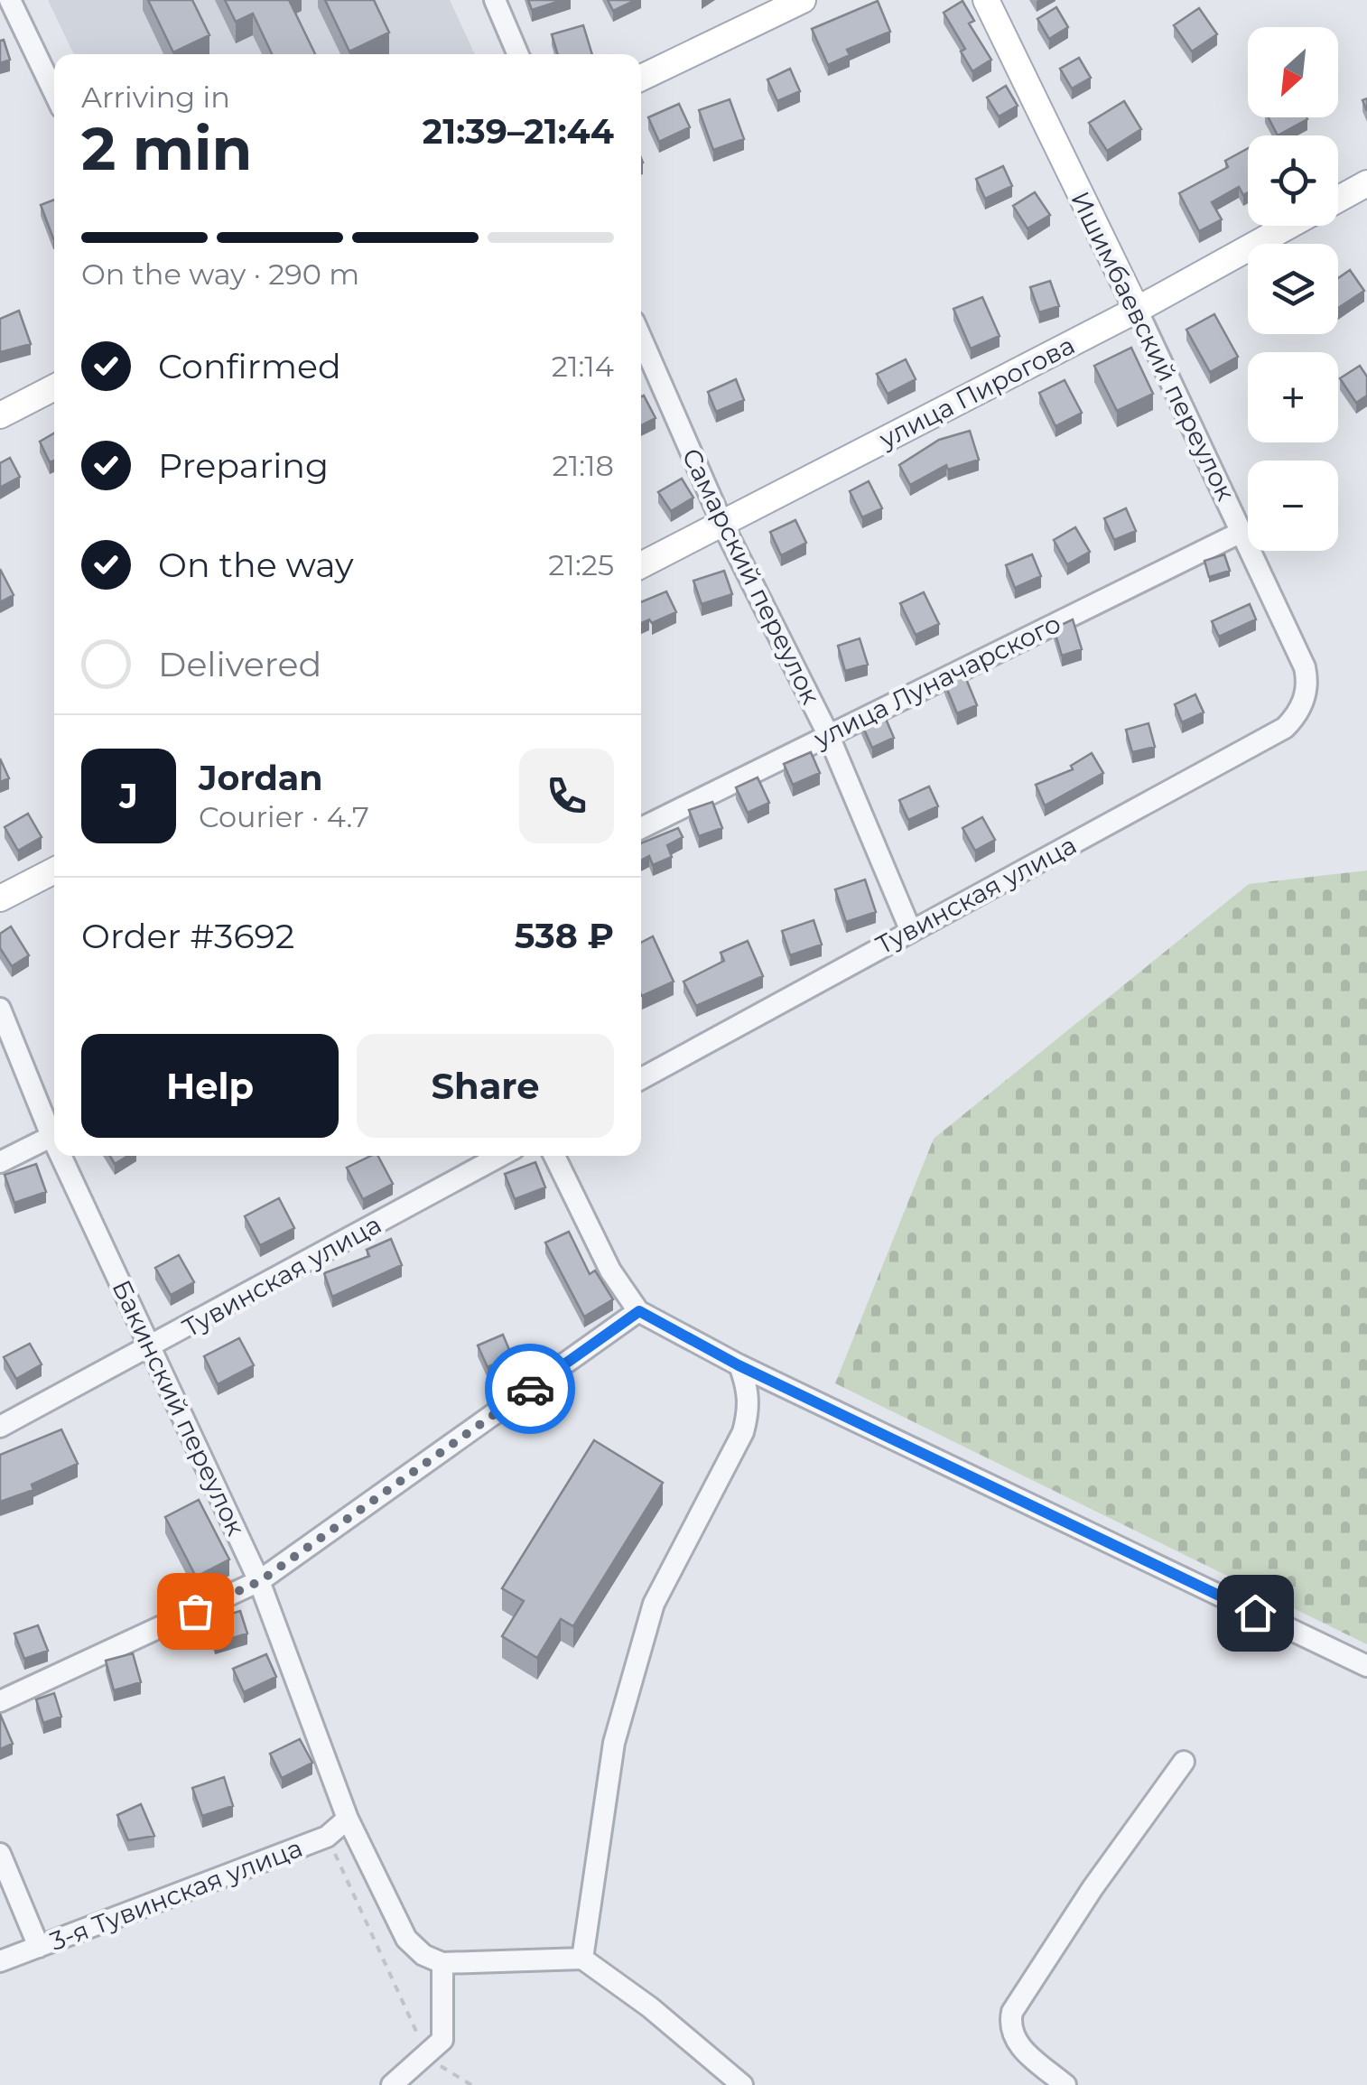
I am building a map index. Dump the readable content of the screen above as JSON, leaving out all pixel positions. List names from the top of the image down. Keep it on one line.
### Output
{"streets":{"main road":["Ишимбаевский переулок","улица Пирогова"],"street":["Самарский переулок","улица Луначарского","Тувинская улица","Бакинский переулок","3-я Тувинская улица"]},"crossings":[["Ишимбаевский переулок","улица Пирогова"],["Ишимбаевский переулок","улица Луначарского"],["Ишимбаевский переулок","Тувинская улица"],["улица Пирогова","Самарский переулок"],["Самарский переулок","улица Луначарского"],["Самарский переулок","Тувинская улица"],["Тувинская улица","Бакинский переулок"],["Бакинский переулок","3-я Тувинская улица"]],"north":"bottom left","page":{"map_buttons":["+","−"],"heading":["2 min","Arriving in","21:39–21:44"],"panel":["Jordan","Courier · 4.7","Order #3692","538 ₽"],"bar":"On the way · 290 m","list":[["Confirmed","21:14"],["Preparing","21:18"],["On the way","21:25"],"Delivered"],"round":"J","buttons":["Help","Share"]}}
